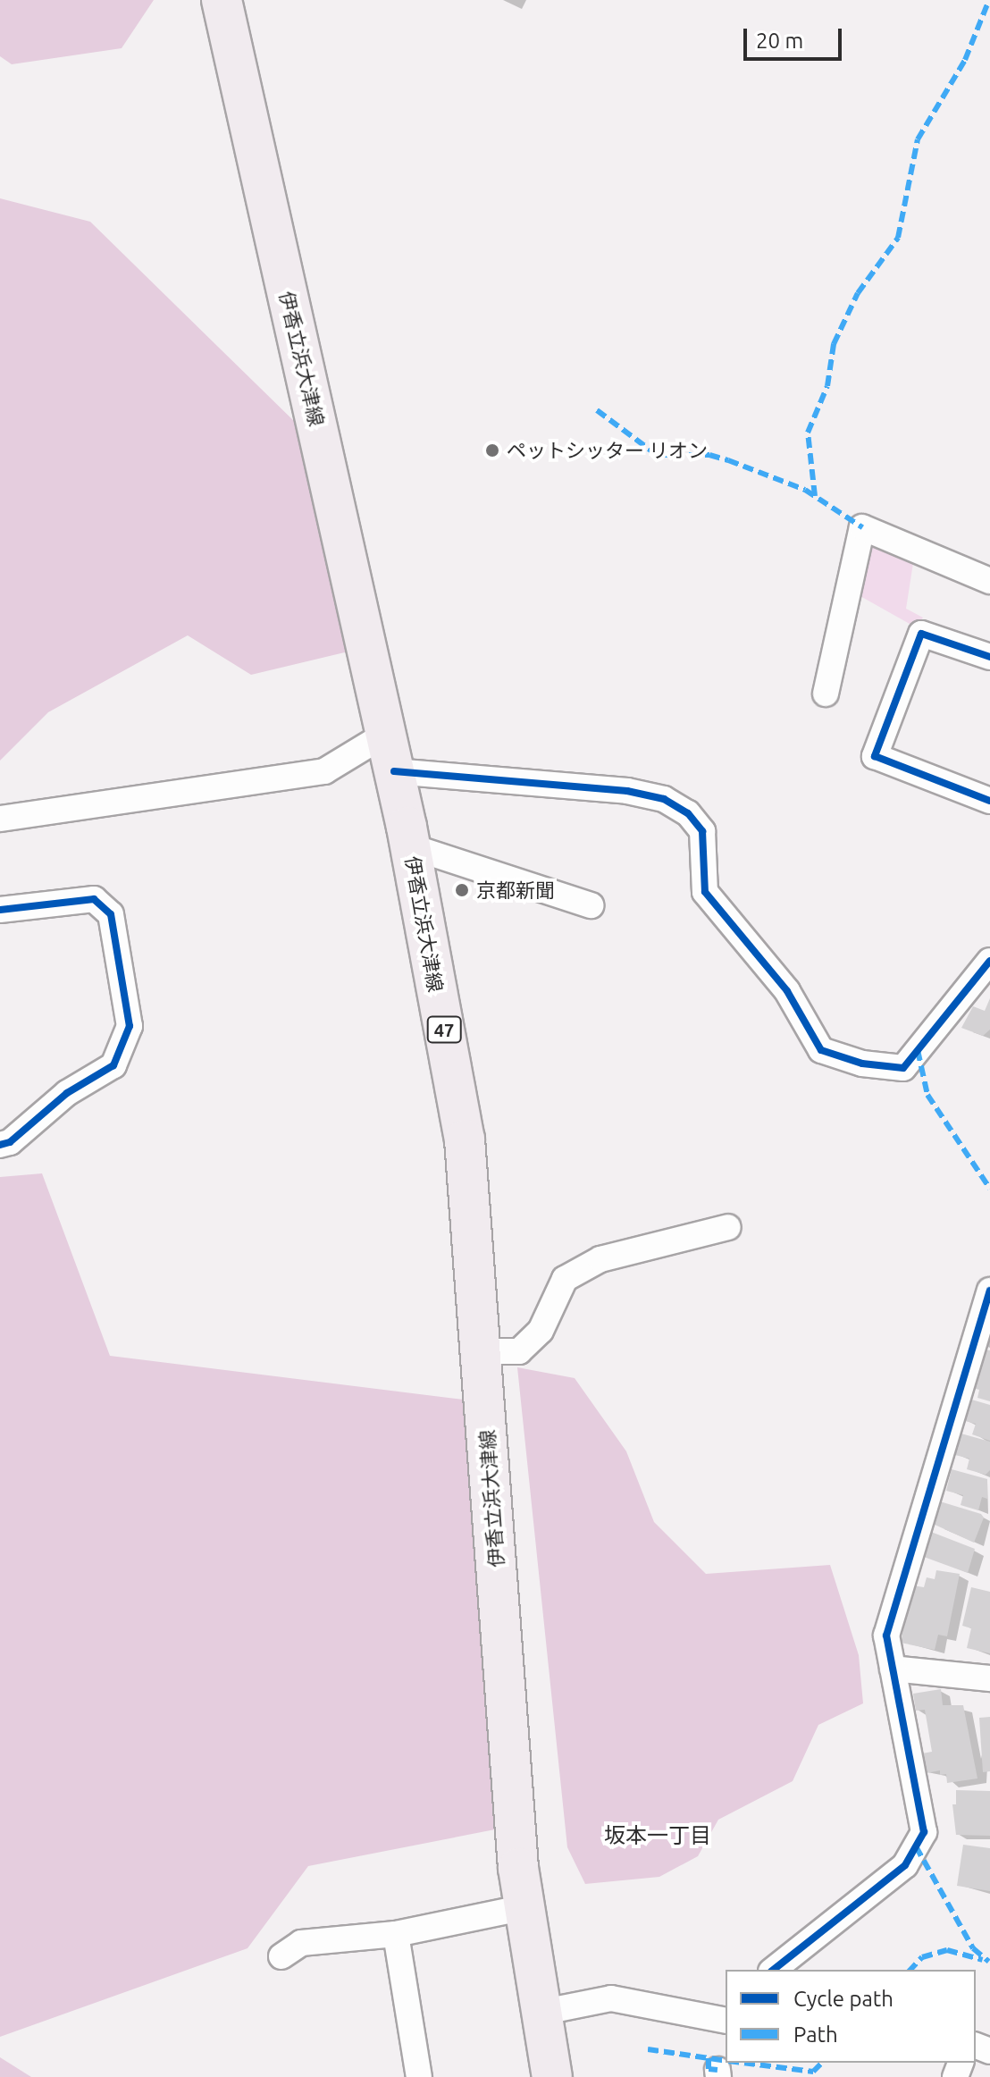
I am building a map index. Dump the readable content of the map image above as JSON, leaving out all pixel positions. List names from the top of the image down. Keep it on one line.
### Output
{"streets":{"main road":["伊香立浜大津線","47"]},"districts":["坂本一丁目"],"places":["ペットシッター リオン","京都新聞"],"legend":["Cycle path","Path"],"scale_bar":"20 m"}
